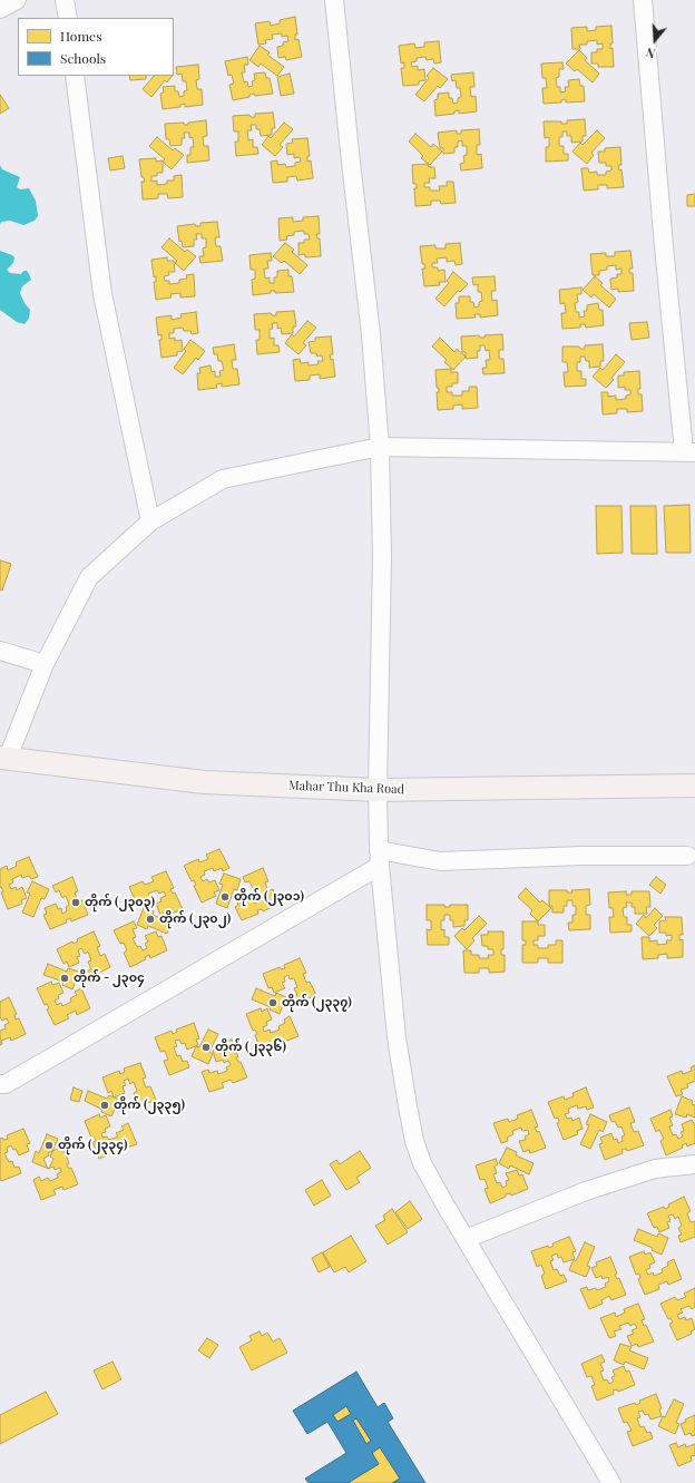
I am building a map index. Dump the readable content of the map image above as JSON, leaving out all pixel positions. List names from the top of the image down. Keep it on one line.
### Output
{"streets":{"main road":["Mahar Thu Kha Road"]},"places":["တိုက် (၂၃၀၁)","တိုက် (၂၃၀၃)","တိုက် (၂၃၀၂)","တိုက် - ၂၃၀၄","တိုက် (၂၃၃၇)","တိုက် (၂၃၃၆)","တိုက် (၂၃၃၅)","တိုက် (၂၃၃၄)"],"legend":["Homes","Schools"],"north":"bottom"}
